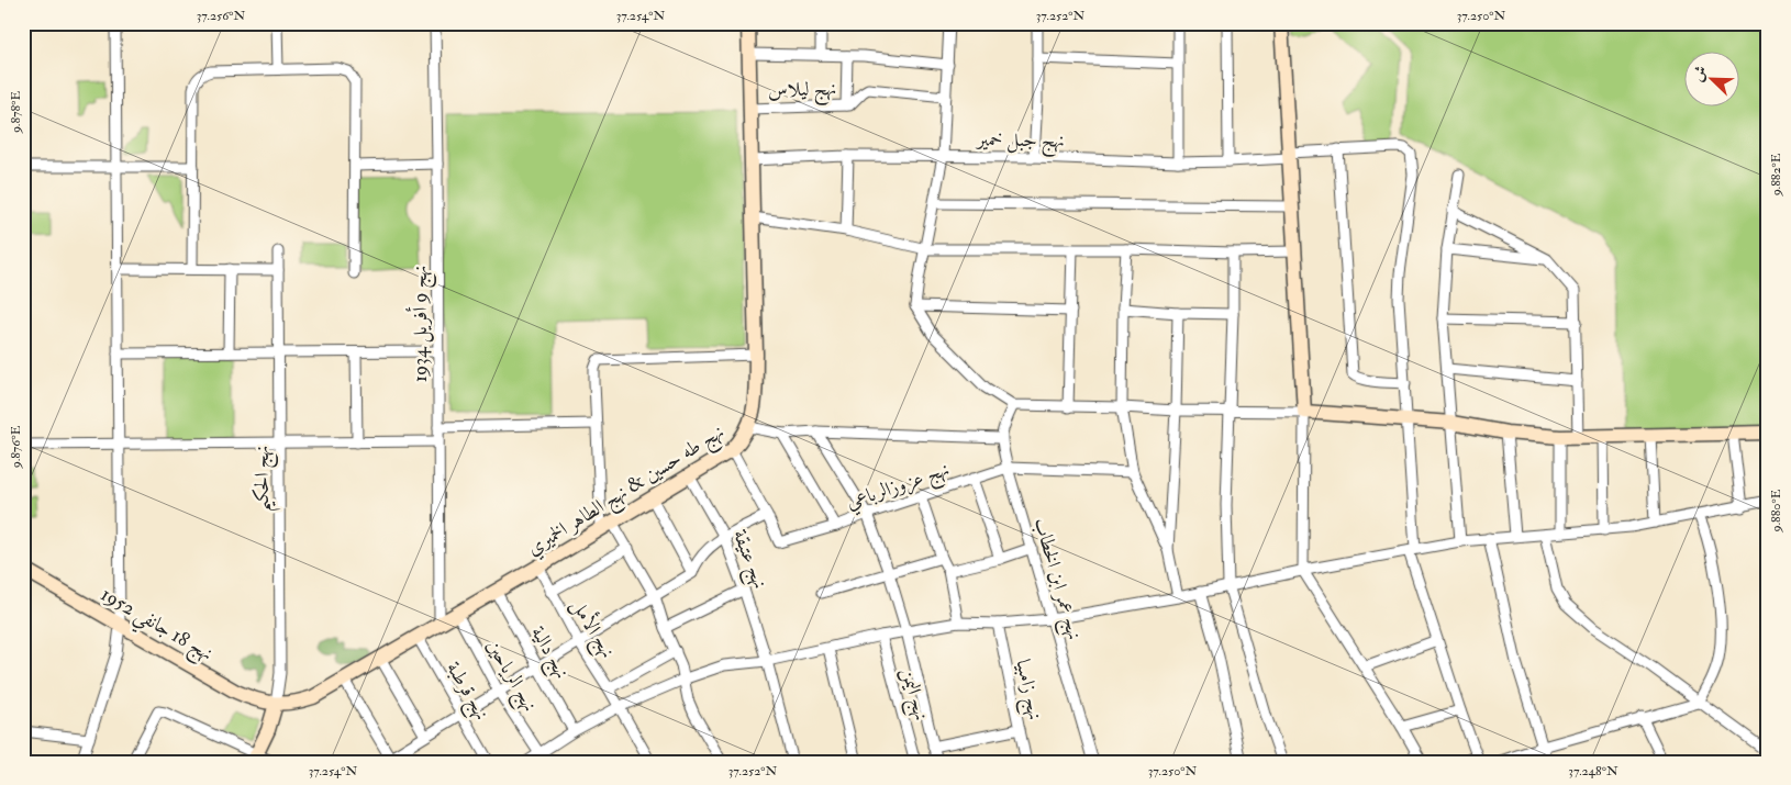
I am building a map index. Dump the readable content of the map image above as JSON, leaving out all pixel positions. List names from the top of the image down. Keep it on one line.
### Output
{"streets":{"street":["نهج ليلاس","نهج جبل خمير","نهج 9 أفريل 1934","نهج الحكيم","نهج عزوزالرباعي","نهج طه حسين & نهج الطاهر الخميري","نهج عتيقة","نهج عمر ابن الخطاب","نهج 18 جانفي 1952","نهج الأمل","نهج دالية","نهج الرياحين","نهج زامبيا","نهج قرطبة","نهج اليمن"]},"crossings":[["نهج ليلاس","نهج طه حسين & نهج الطاهر الخميري"],["نهج جبل خمير","نهج طه حسين & نهج الطاهر الخميري"],["نهج 9 أفريل 1934","نهج طه حسين & نهج الطاهر الخميري"],["نهج الحكيم","نهج طه حسين & نهج الطاهر الخميري"],["نهج الحكيم","نهج 18 جانفي 1952"],["نهج عزوزالرباعي","نهج طه حسين & نهج الطاهر الخميري"],["نهج عزوزالرباعي","نهج عمر ابن الخطاب"],["نهج طه حسين & نهج الطاهر الخميري","نهج عتيقة"],["نهج طه حسين & نهج الطاهر الخميري","نهج 18 جانفي 1952"],["نهج طه حسين & نهج الطاهر الخميري","نهج الأمل"],["نهج طه حسين & نهج الطاهر الخميري","نهج دالية"],["نهج طه حسين & نهج الطاهر الخميري","نهج الرياحين"],["نهج طه حسين & نهج الطاهر الخميري","نهج قرطبة"]],"north":"top left","coordinates":["37.256°N","37.254°N","37.252°N","37.250°N","9.878°E","9.882°E","9.876°E","9.880°E","37.248°N"]}
